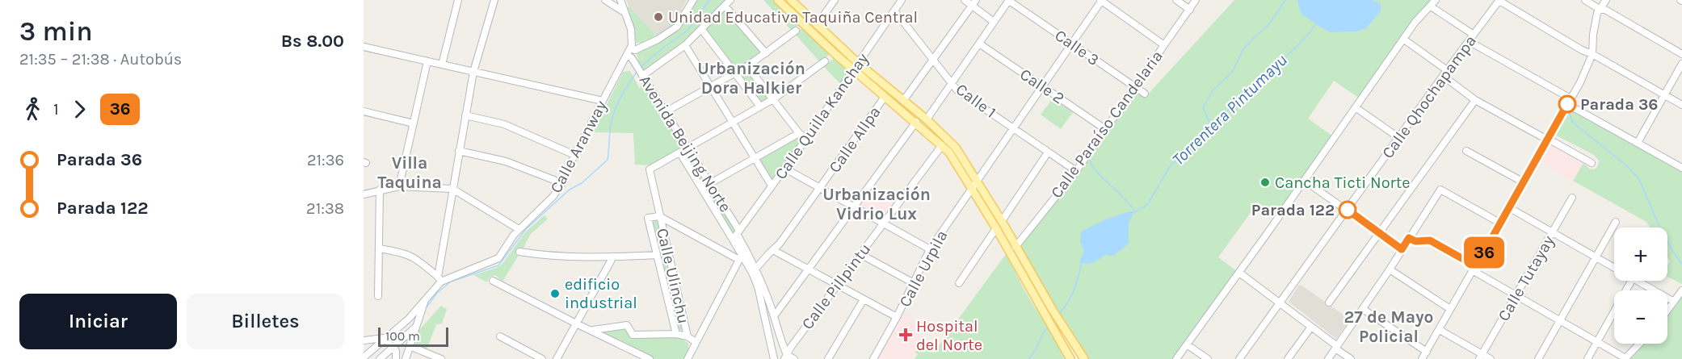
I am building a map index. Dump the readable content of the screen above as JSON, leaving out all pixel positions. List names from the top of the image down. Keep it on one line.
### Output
{"streets":{"street":["Calle 3","Calle 2","Calle Qhochapampa","Calle 1","Calle Quilla Kanchay","Calle Paraíso Candelaria","Calle Allpa","Avenida Beijing Norte","Calle Aranway","Calle Urpila","Calle Ulinchu","Calle Tutayay","Calle Pillpintu"]},"crossings":[["Calle 3","Calle Paraíso Candelaria"],["Calle 3","Calle Urpila"],["Calle 2","Calle Paraíso Candelaria"],["Calle 2","Calle Urpila"],["Calle 1","Calle Quilla Kanchay"],["Calle 1","Calle Paraíso Candelaria"],["Calle 1","Calle Urpila"],["Calle Quilla Kanchay","Avenida Beijing Norte"],["Calle Allpa","Avenida Beijing Norte"],["Avenida Beijing Norte","Calle Aranway"],["Avenida Beijing Norte","Calle Ulinchu"],["Avenida Beijing Norte","Calle Pillpintu"]],"districts":["Urbanización Dora Halkier","Villa Taquina","Urbanización Vidrio Lux","27 de Mayo Policial"],"water":["Torrentera Pintumayu"],"places":{"other":["Unidad Educativa Taquiña Central","Parada 36","Cancha Ticti Norte","Parada 122","edificio industrial"],"health":["Hospital del Norte"]},"lines":["bus line 36"],"scale_bar":"100 m","page":{"heading":["3 min","21:35 – 21:38 · Autobús","Bs 8.00"],"on_map":"36","legs":["1","36"],"list":[{"name":"Parada 36","value":"21:36"},{"name":"Parada 122","value":"21:38"}],"map_buttons":["+","−"],"buttons":["Iniciar","Billetes"],"scale":"100 m"}}
